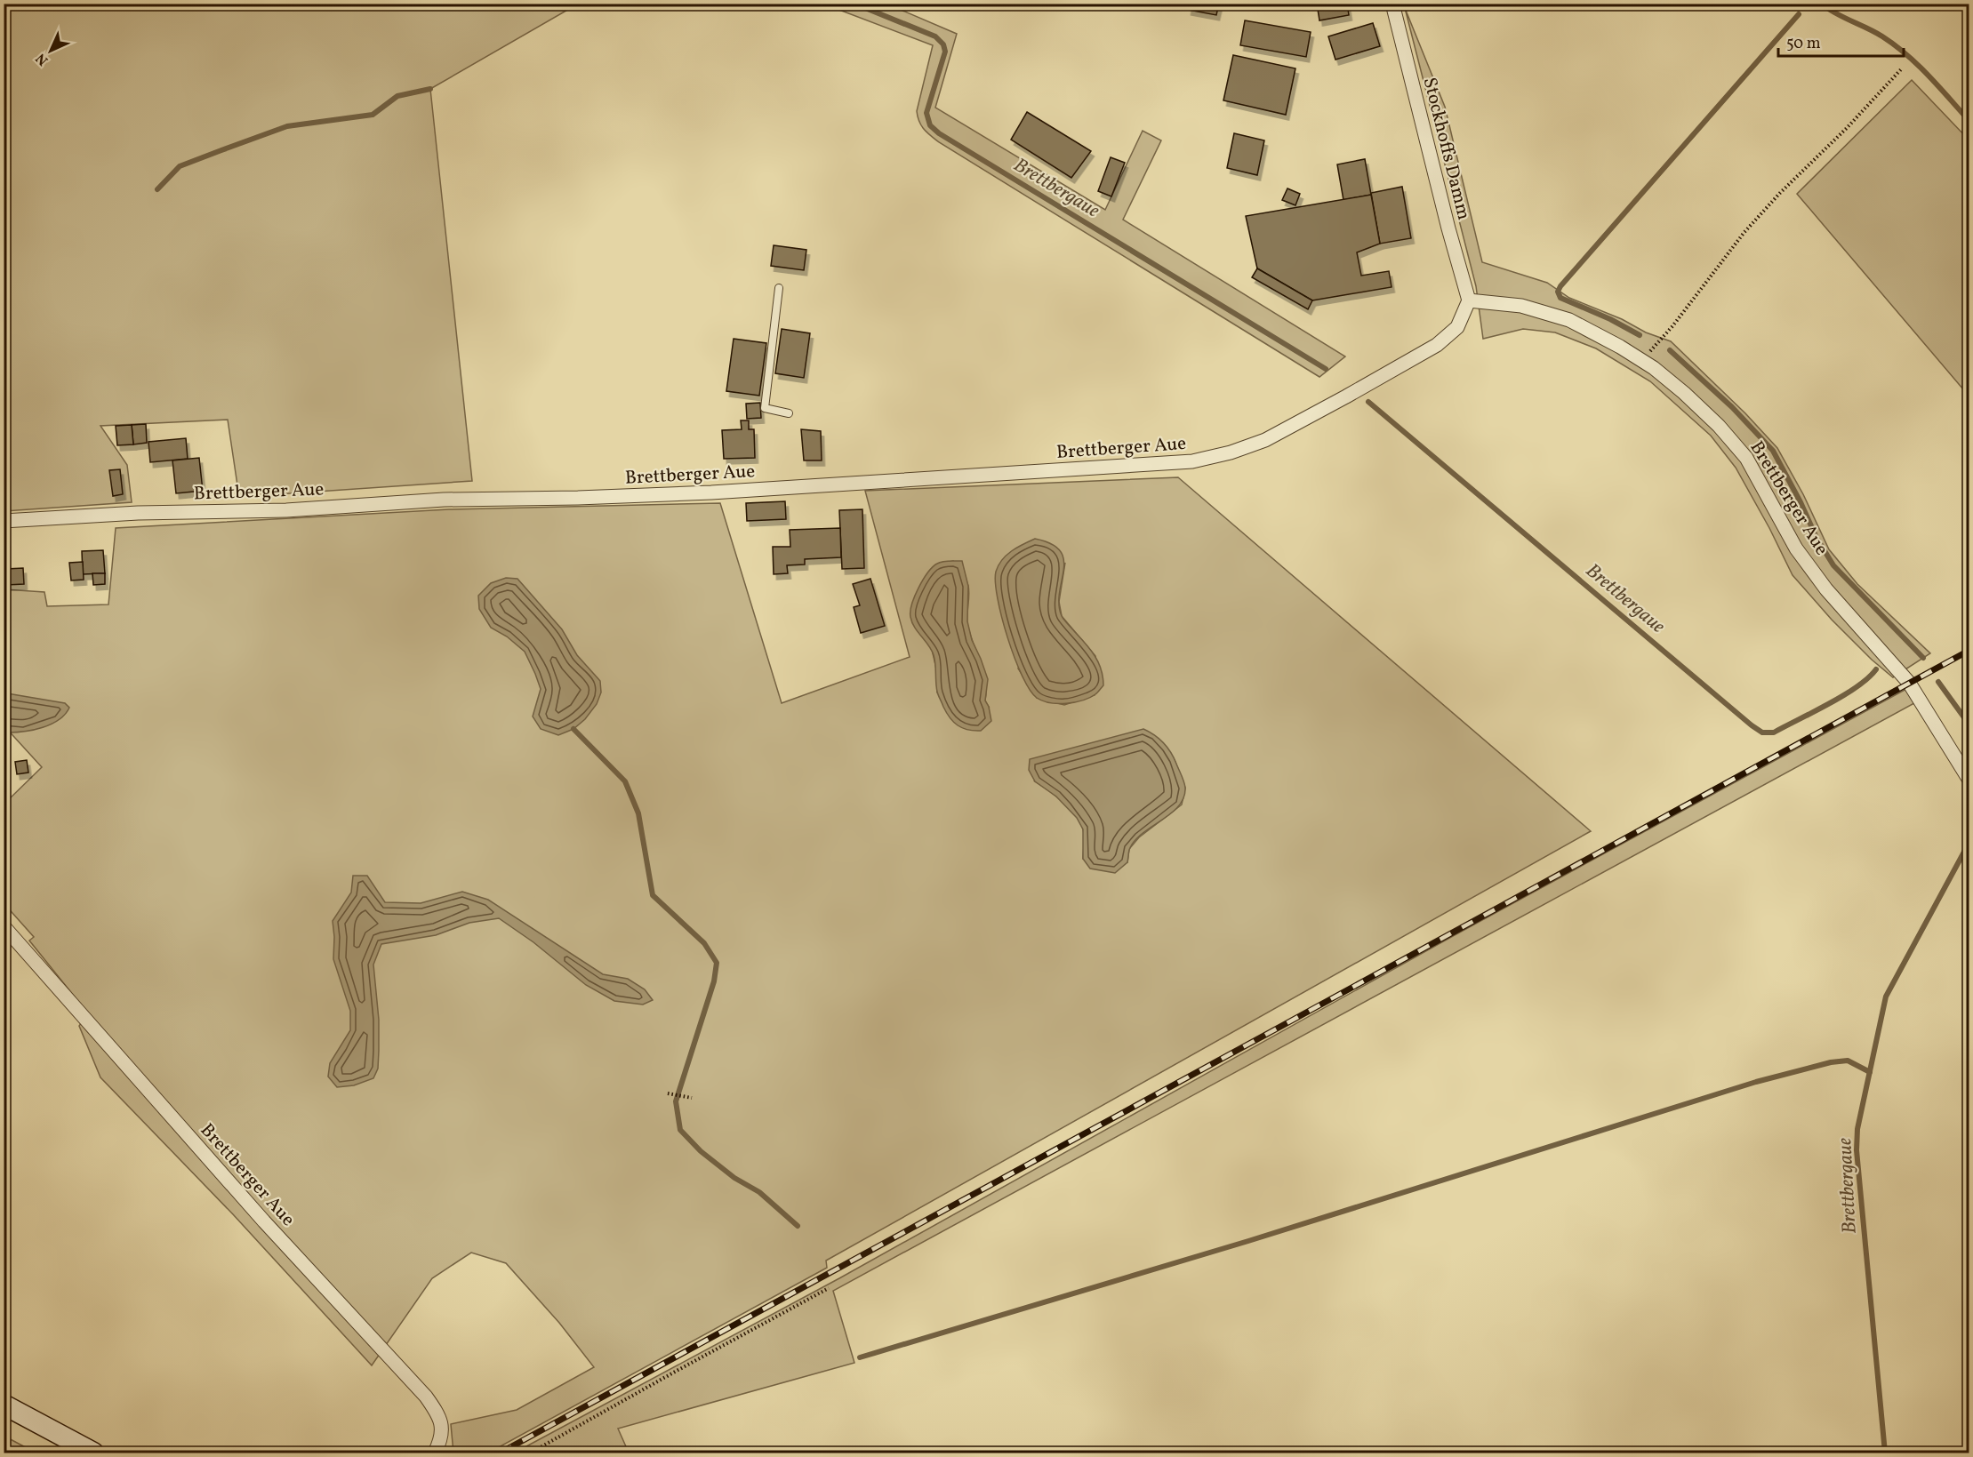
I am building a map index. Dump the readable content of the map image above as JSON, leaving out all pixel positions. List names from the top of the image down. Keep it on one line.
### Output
{"streets":{"street":["Stockhoffs Damm","Brettberger Aue"]},"crossings":[["Stockhoffs Damm","Brettberger Aue"]],"water":["Brettbergaue"],"scale_bar":"50 m","north":"bottom left"}
